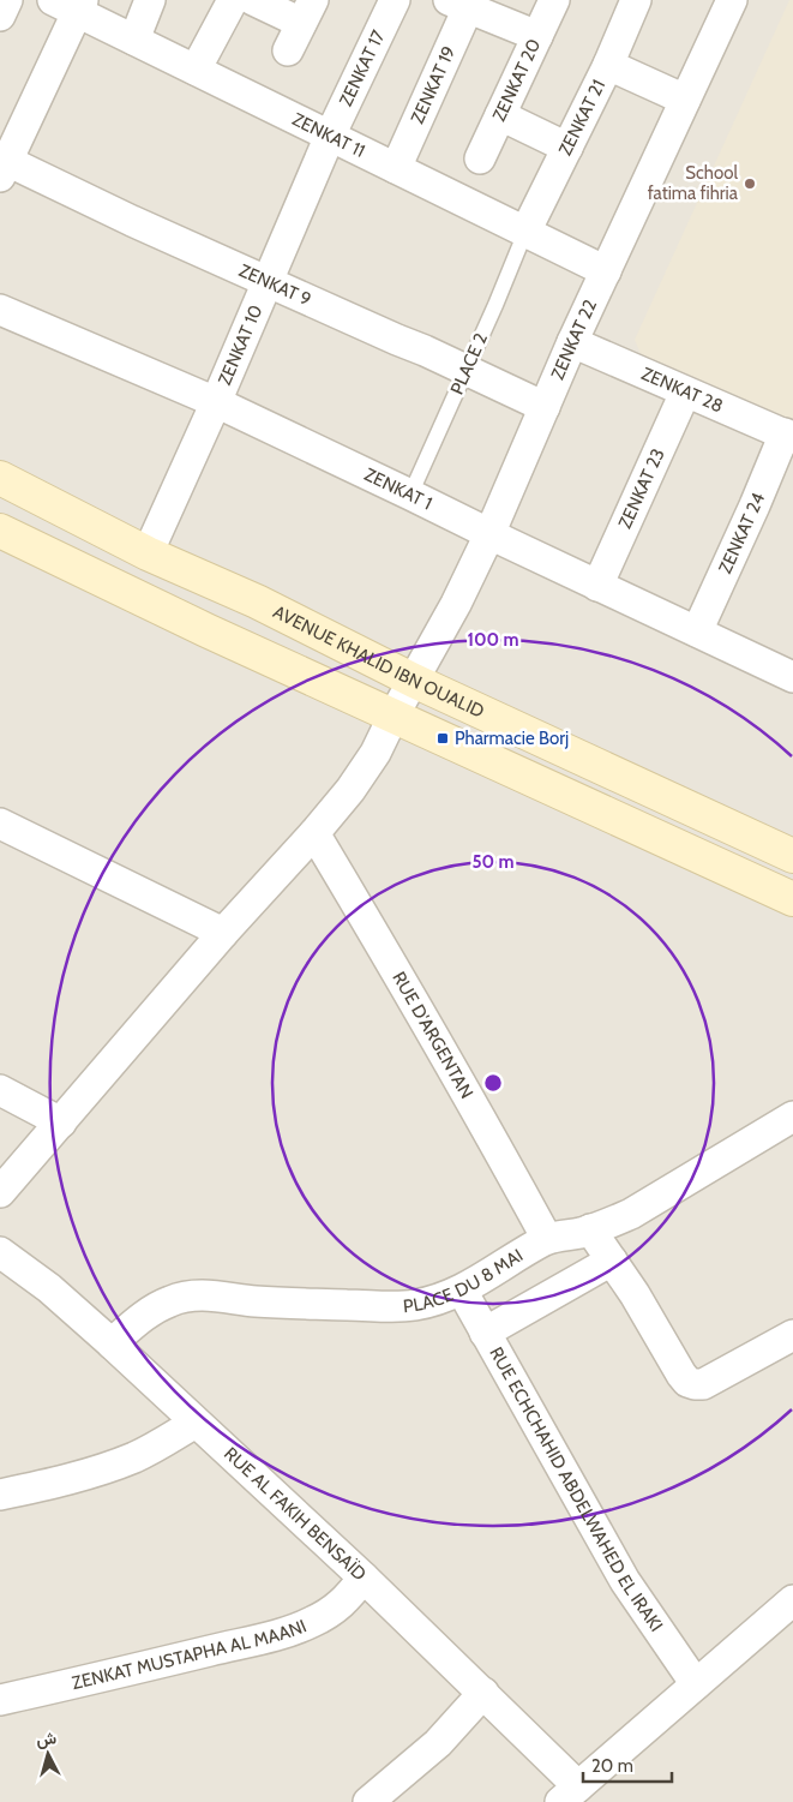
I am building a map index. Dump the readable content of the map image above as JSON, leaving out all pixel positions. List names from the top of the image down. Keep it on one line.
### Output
{"streets":{"main road":["AVENUE KHALID IBN OUALID"],"street":["ZENKAT 17","ZENKAT 20","ZENKAT 19","ZENKAT 21","ZENKAT 11","ZENKAT 9","ZENKAT 22","ZENKAT 10","ZENKAT 28","ZENKAT 1","ZENKAT 23","ZENKAT 24","RUE D'ARGENTAN","PLACE DU 8 MAI","RUE ECHCHAHID ABDELWAHED EL IRAKI","RUE AL FAKIH BENSAÏD","ZENKAT MUSTAPHA AL MAANI"],"lane":["PLACE 2"]},"crossings":[["ZENKAT 17","ZENKAT 11"],["ZENKAT 17","ZENKAT 10"],["ZENKAT 19","ZENKAT 11"],["ZENKAT 21","ZENKAT 11"],["ZENKAT 21","PLACE 2"],["ZENKAT 11","ZENKAT 9"],["ZENKAT 11","ZENKAT 22"],["ZENKAT 11","ZENKAT 10"],["ZENKAT 11","PLACE 2"],["ZENKAT 9","ZENKAT 22"],["ZENKAT 9","ZENKAT 10"],["ZENKAT 9","PLACE 2"],["ZENKAT 22","ZENKAT 28"],["ZENKAT 22","ZENKAT 1"],["ZENKAT 22","AVENUE KHALID IBN OUALID"],["ZENKAT 22","RUE D'ARGENTAN"],["ZENKAT 10","ZENKAT 1"],["ZENKAT 10","AVENUE KHALID IBN OUALID"],["PLACE 2","ZENKAT 1"],["ZENKAT 28","ZENKAT 23"],["ZENKAT 28","ZENKAT 24"],["ZENKAT 1","ZENKAT 23"],["ZENKAT 1","ZENKAT 24"],["RUE D'ARGENTAN","PLACE DU 8 MAI"],["PLACE DU 8 MAI","RUE ECHCHAHID ABDELWAHED EL IRAKI"],["PLACE DU 8 MAI","RUE AL FAKIH BENSAÏD"],["RUE AL FAKIH BENSAÏD","ZENKAT MUSTAPHA AL MAANI"]],"places":{"other":["School fatima fihria"],"transit":["Pharmacie Borj"]},"scale_bar":"20 m","north":"top","rings":["100 m","50 m"]}
